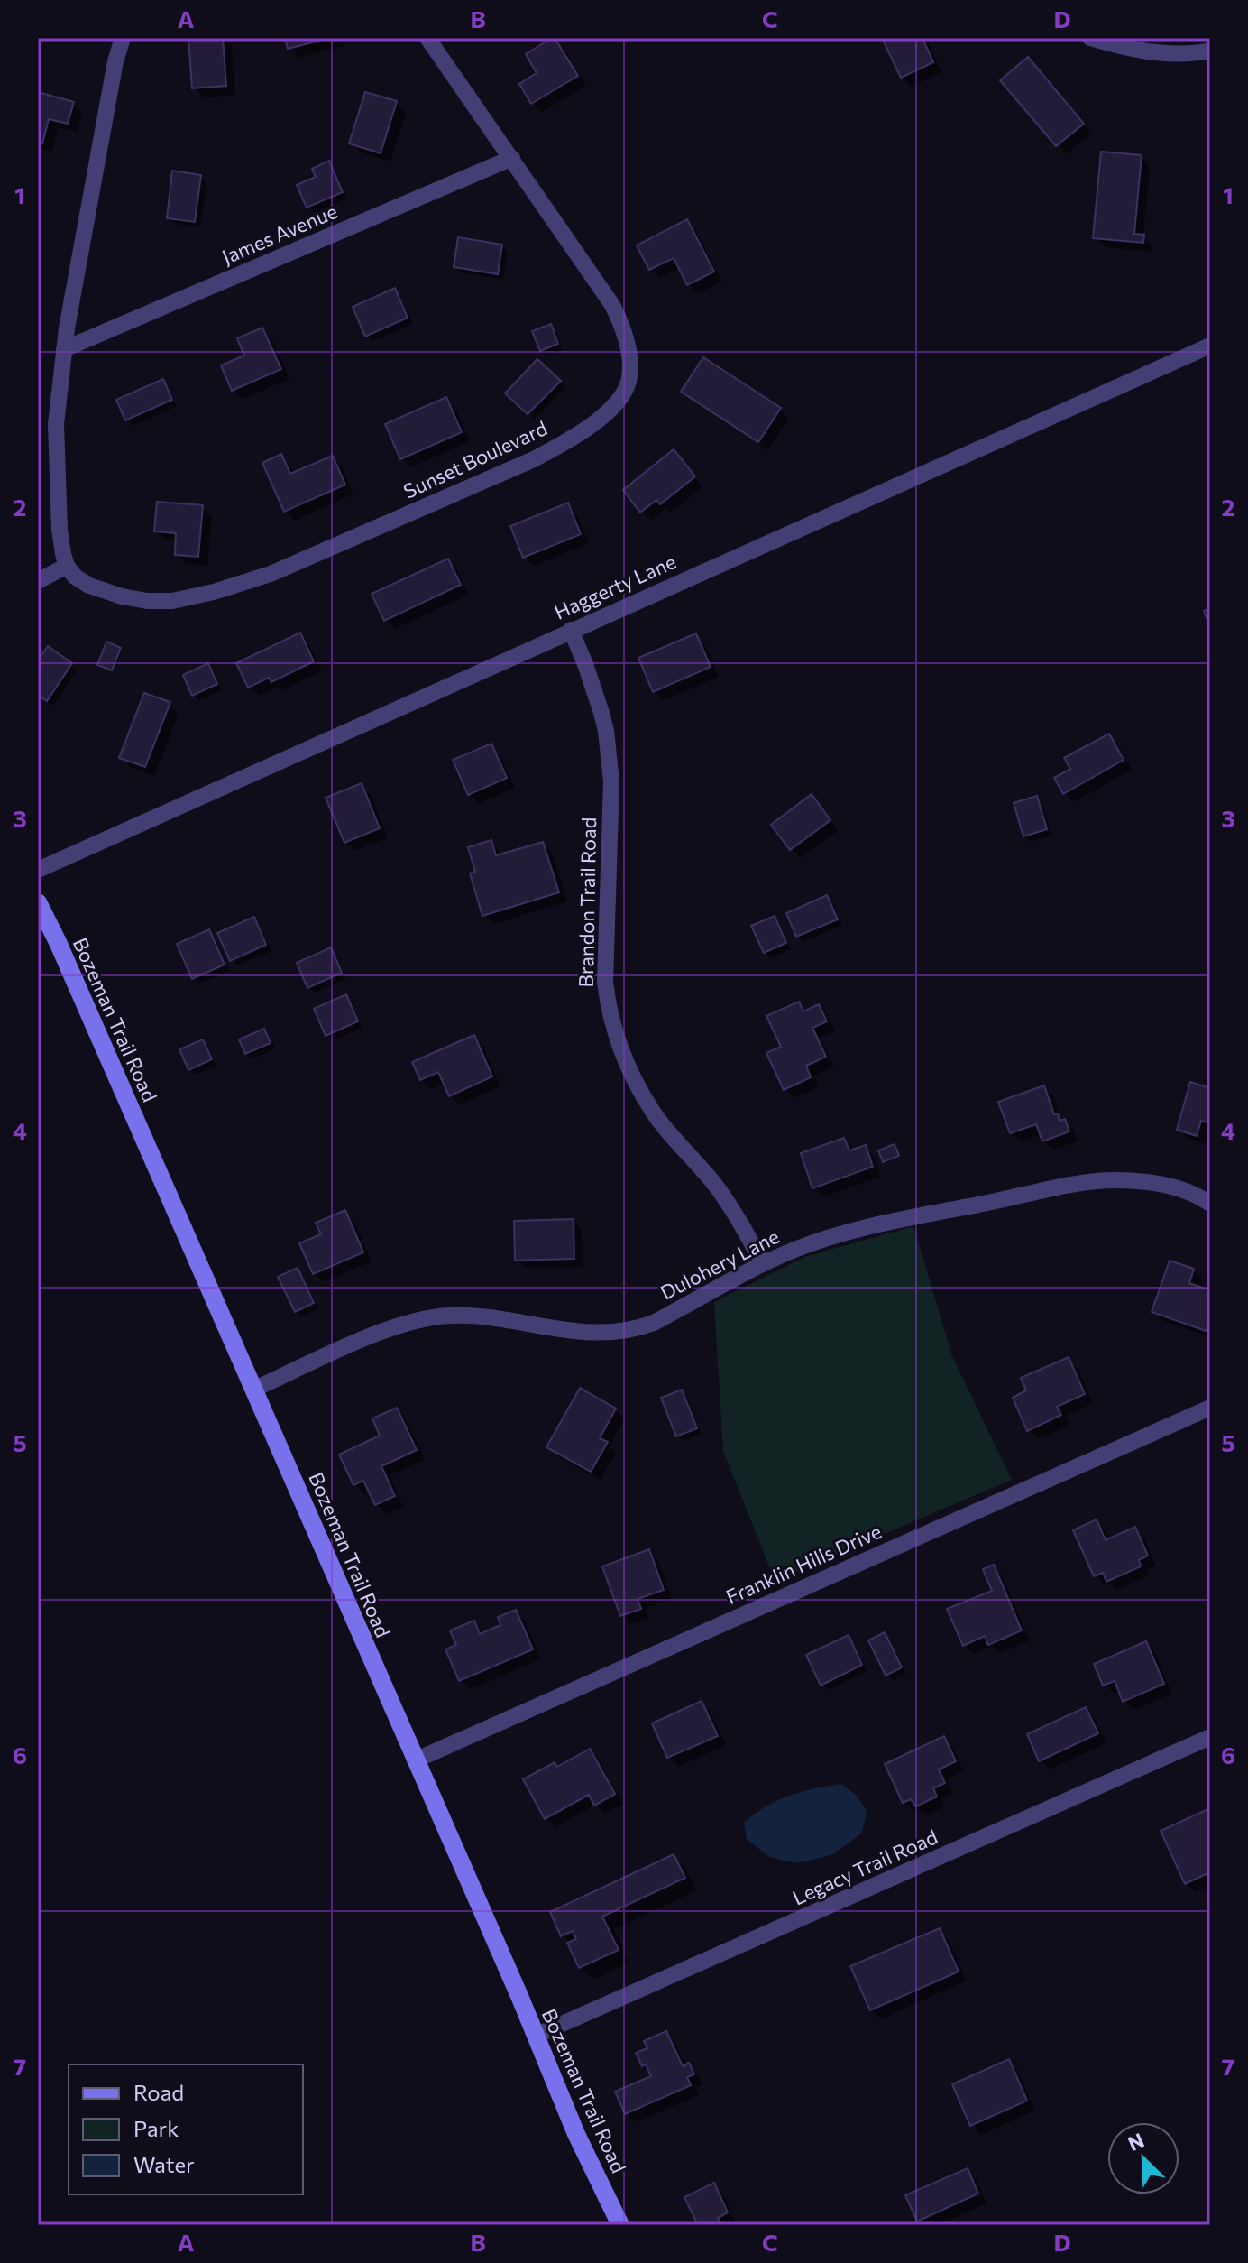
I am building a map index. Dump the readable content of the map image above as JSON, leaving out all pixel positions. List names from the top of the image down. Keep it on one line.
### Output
{"streets":{"street":["James Avenue","Sunset Boulevard","Haggerty Lane","Brandon Trail Road","Bozeman Trail Road","Dulohery Lane","Franklin Hills Drive","Legacy Trail Road"]},"crossings":[["James Avenue","Sunset Boulevard"],["Haggerty Lane","Brandon Trail Road"],["Brandon Trail Road","Dulohery Lane"],["Bozeman Trail Road","Dulohery Lane"],["Bozeman Trail Road","Franklin Hills Drive"],["Bozeman Trail Road","Legacy Trail Road"]],"legend":["Road","Park","Water"],"north":"top left","grid":{"columns":["A","B","C","D"],"rows":["1","2","3","4","5","6","7"]}}
